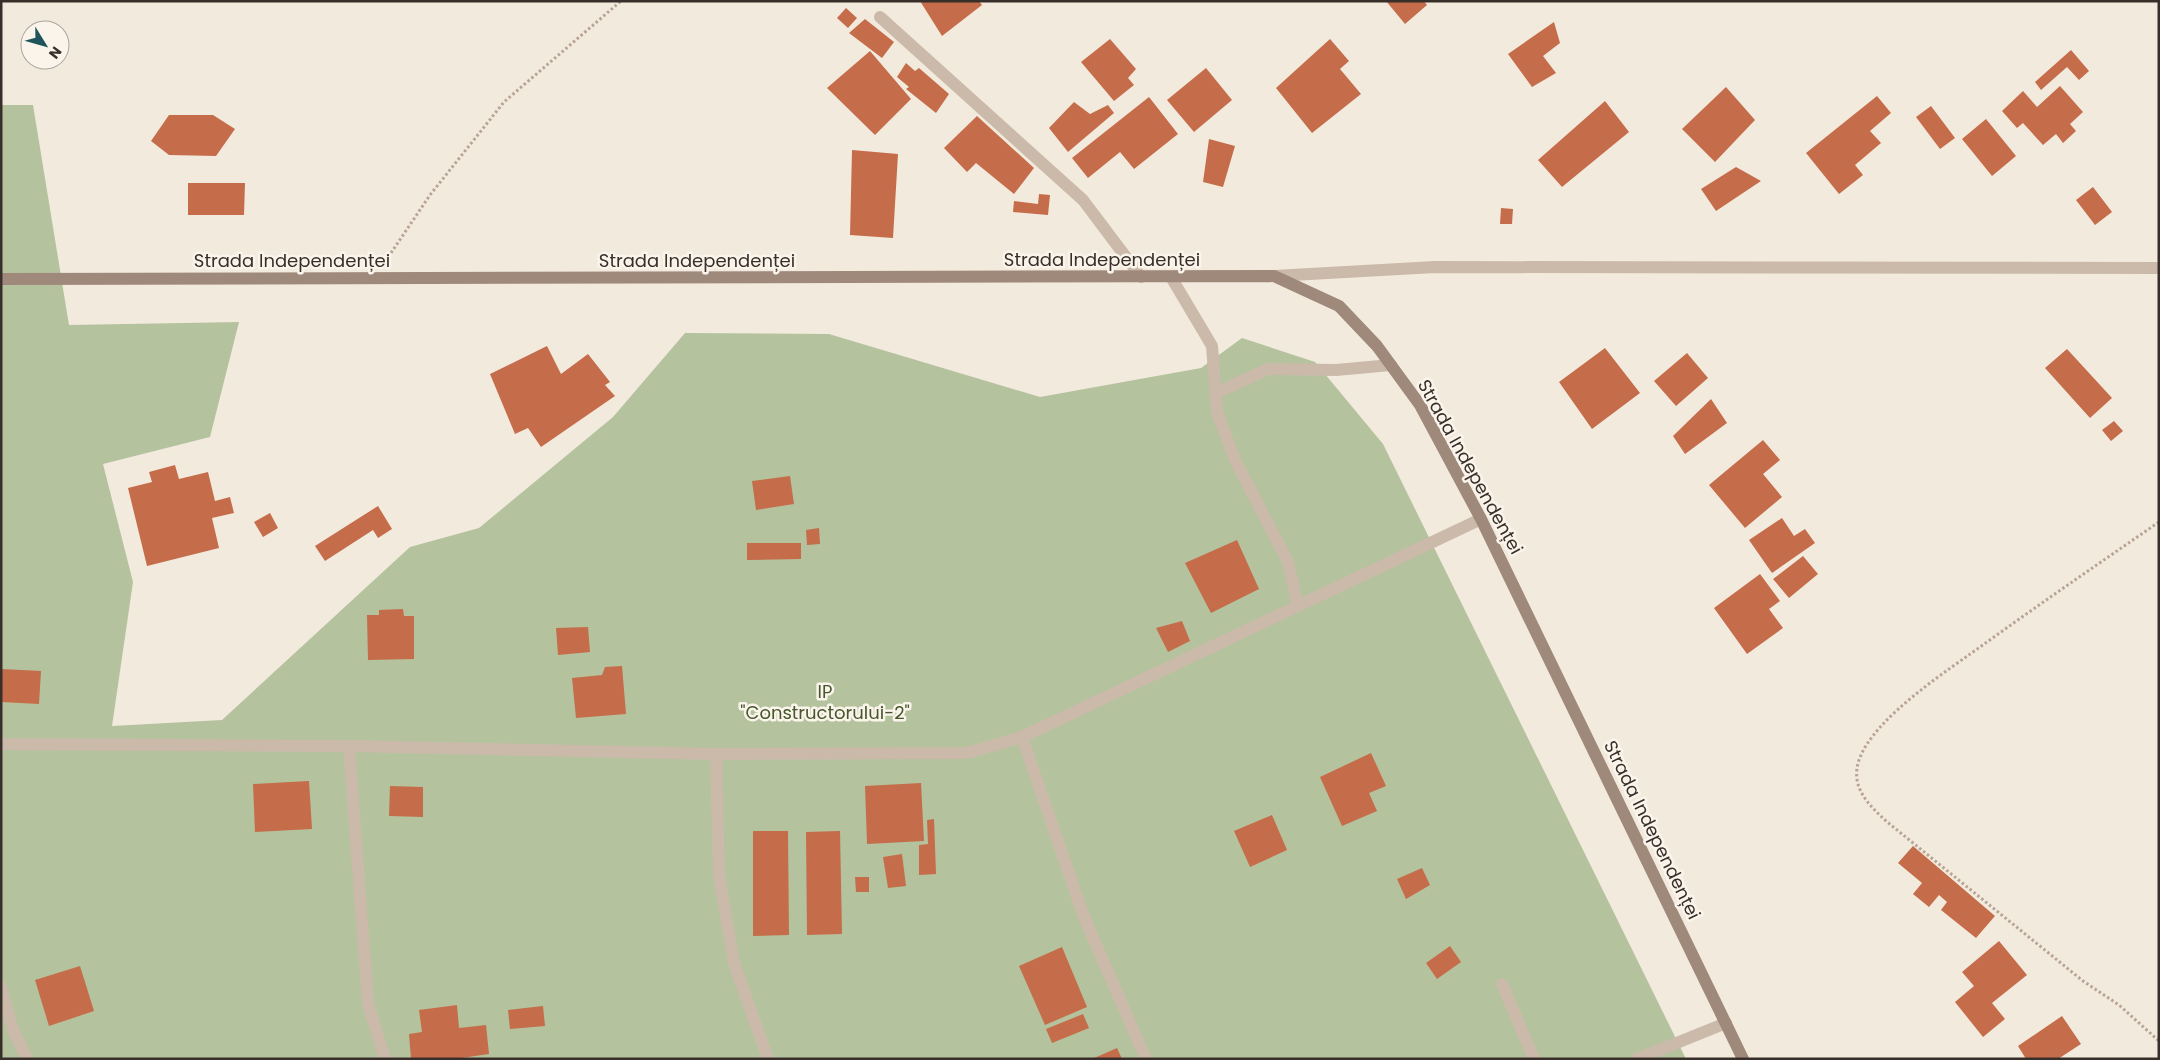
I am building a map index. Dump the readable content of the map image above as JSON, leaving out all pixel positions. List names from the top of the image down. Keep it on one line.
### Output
{"streets":{"main road":["Strada Independenței"]},"parks":["IP \"Constructorului-2\""],"north":"bottom right"}
